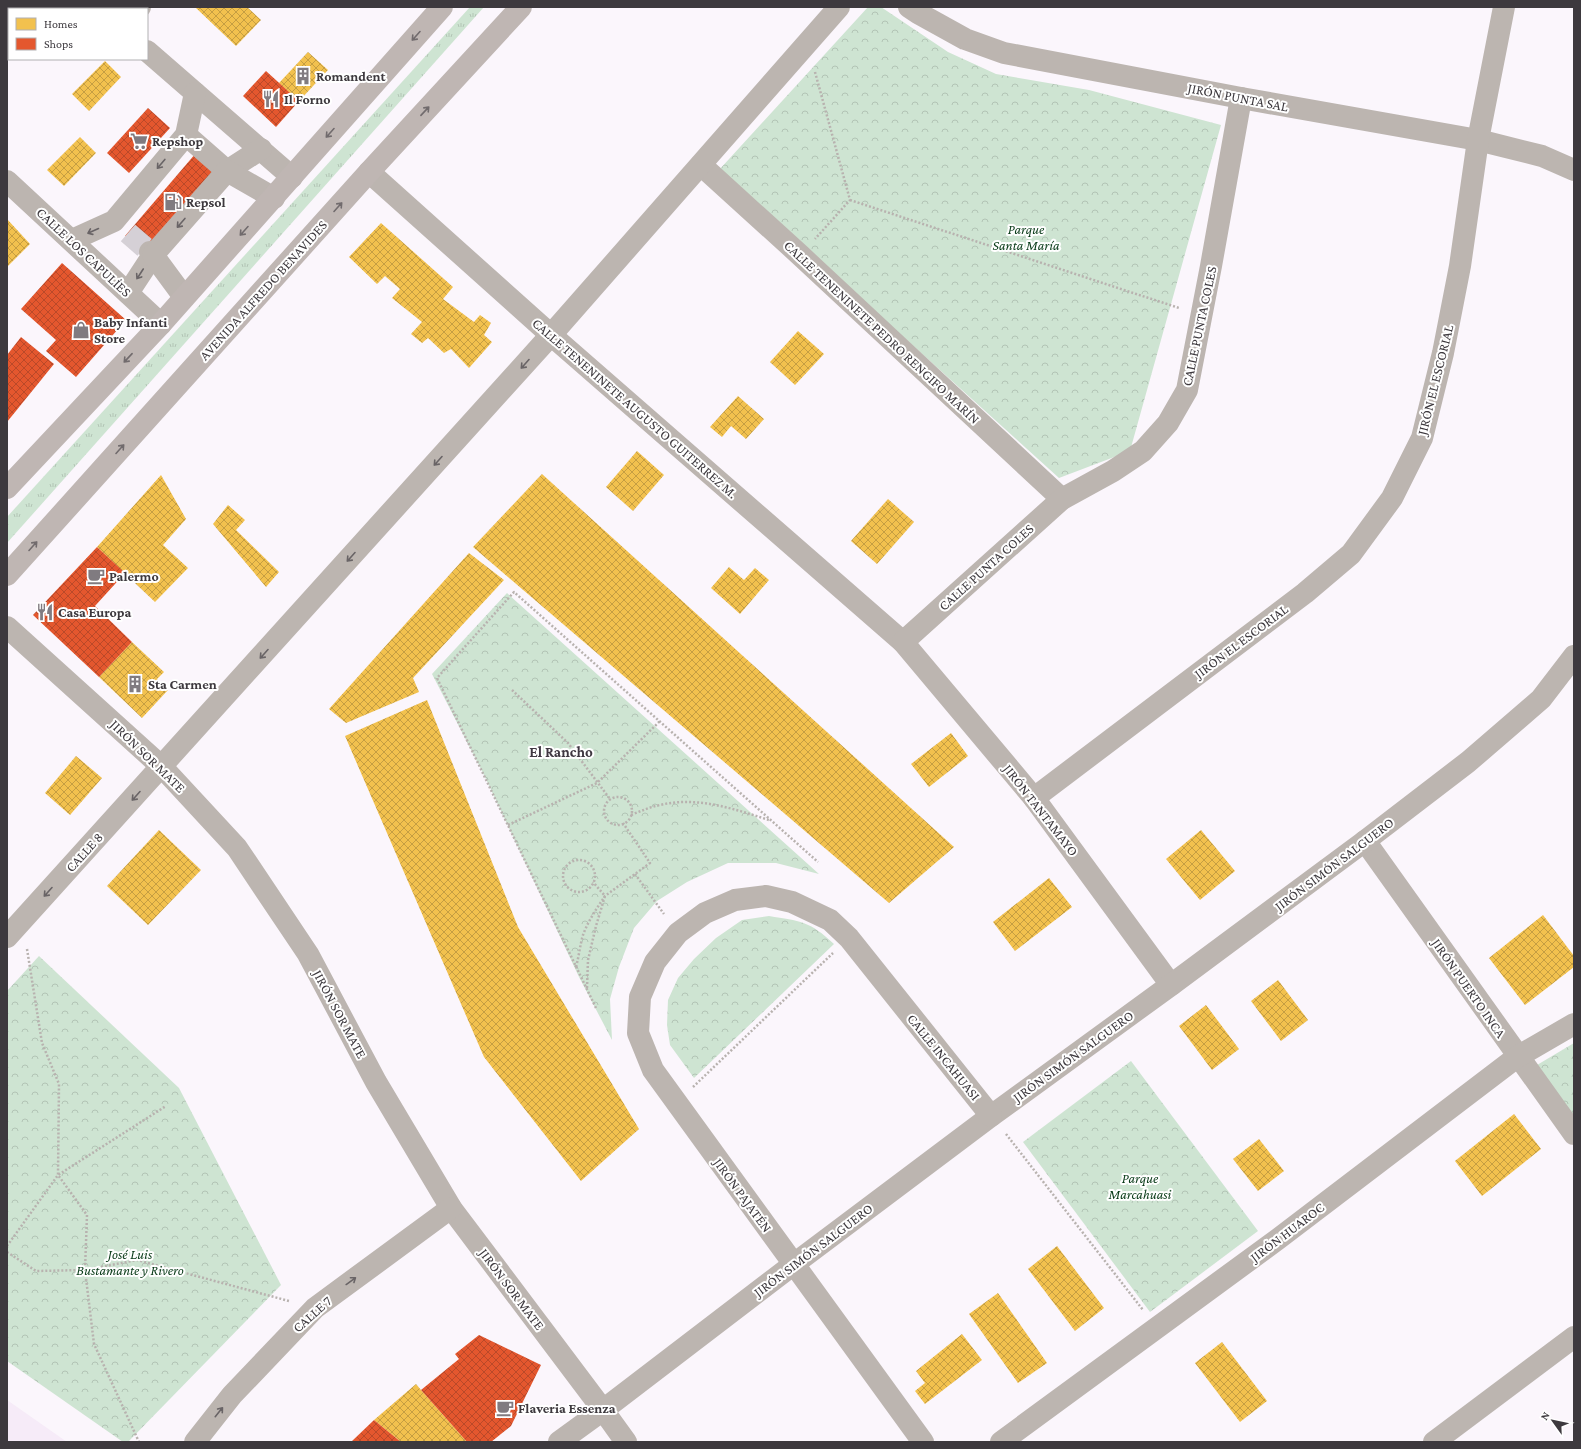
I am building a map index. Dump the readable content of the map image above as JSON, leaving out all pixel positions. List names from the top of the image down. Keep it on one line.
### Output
{"streets":{"main road":["AVENIDA ALFREDO BENAVIDES"],"street":["JIRÓN PUNTA SAL","CALLE LOS CAPULÍES","CALLE PUNTA COLES","CALLE TENENINETE PEDRO RENGIFO MARÍN","JIRÓN EL ESCORIAL","CALLE TENENINETE AUGUSTO GUITERREZ M.","JIRÓN SOR MATE","JIRÓN TANTAMAYO","CALLE 8","JIRÓN SIMÓN SALGUERO","JIRÓN PUERTO INCA","CALLE INCAHUASI","JIRÓN PAJATÉN","JIRÓN HUAROC","CALLE 7"]},"crossings":[["JIRÓN PUNTA SAL","CALLE PUNTA COLES"],["JIRÓN PUNTA SAL","JIRÓN EL ESCORIAL"],["AVENIDA ALFREDO BENAVIDES","CALLE TENENINETE AUGUSTO GUITERREZ M."],["CALLE PUNTA COLES","CALLE TENENINETE PEDRO RENGIFO MARÍN"],["CALLE PUNTA COLES","CALLE TENENINETE AUGUSTO GUITERREZ M."],["CALLE PUNTA COLES","JIRÓN TANTAMAYO"],["CALLE TENENINETE PEDRO RENGIFO MARÍN","CALLE 8"],["JIRÓN EL ESCORIAL","JIRÓN TANTAMAYO"],["CALLE TENENINETE AUGUSTO GUITERREZ M.","JIRÓN TANTAMAYO"],["CALLE TENENINETE AUGUSTO GUITERREZ M.","CALLE 8"],["JIRÓN SOR MATE","CALLE 8"],["JIRÓN SOR MATE","JIRÓN SIMÓN SALGUERO"],["JIRÓN SOR MATE","CALLE 7"],["JIRÓN TANTAMAYO","JIRÓN SIMÓN SALGUERO"],["JIRÓN SIMÓN SALGUERO","JIRÓN PUERTO INCA"],["JIRÓN SIMÓN SALGUERO","CALLE INCAHUASI"],["JIRÓN SIMÓN SALGUERO","JIRÓN PAJATÉN"],["JIRÓN PUERTO INCA","JIRÓN HUAROC"],["CALLE INCAHUASI","JIRÓN PAJATÉN"]],"one_way":["CALLE 8","CALLE 7"],"districts":["El Rancho"],"parks":["Parque Santa María","Parque Marcahuasi","José Luis Bustamante y Rivero"],"places":{"building":["Romandent","Sta Carmen"],"restaurant":["Il Forno","Casa Europa"],"supermarket":["Repshop"],"fuel station":["Repsol"],"shop":["Baby Infanti Store"],"cafe":["Palermo","Flaveria Essenza"]},"legend":["Homes","Shops"],"north":"top left"}
